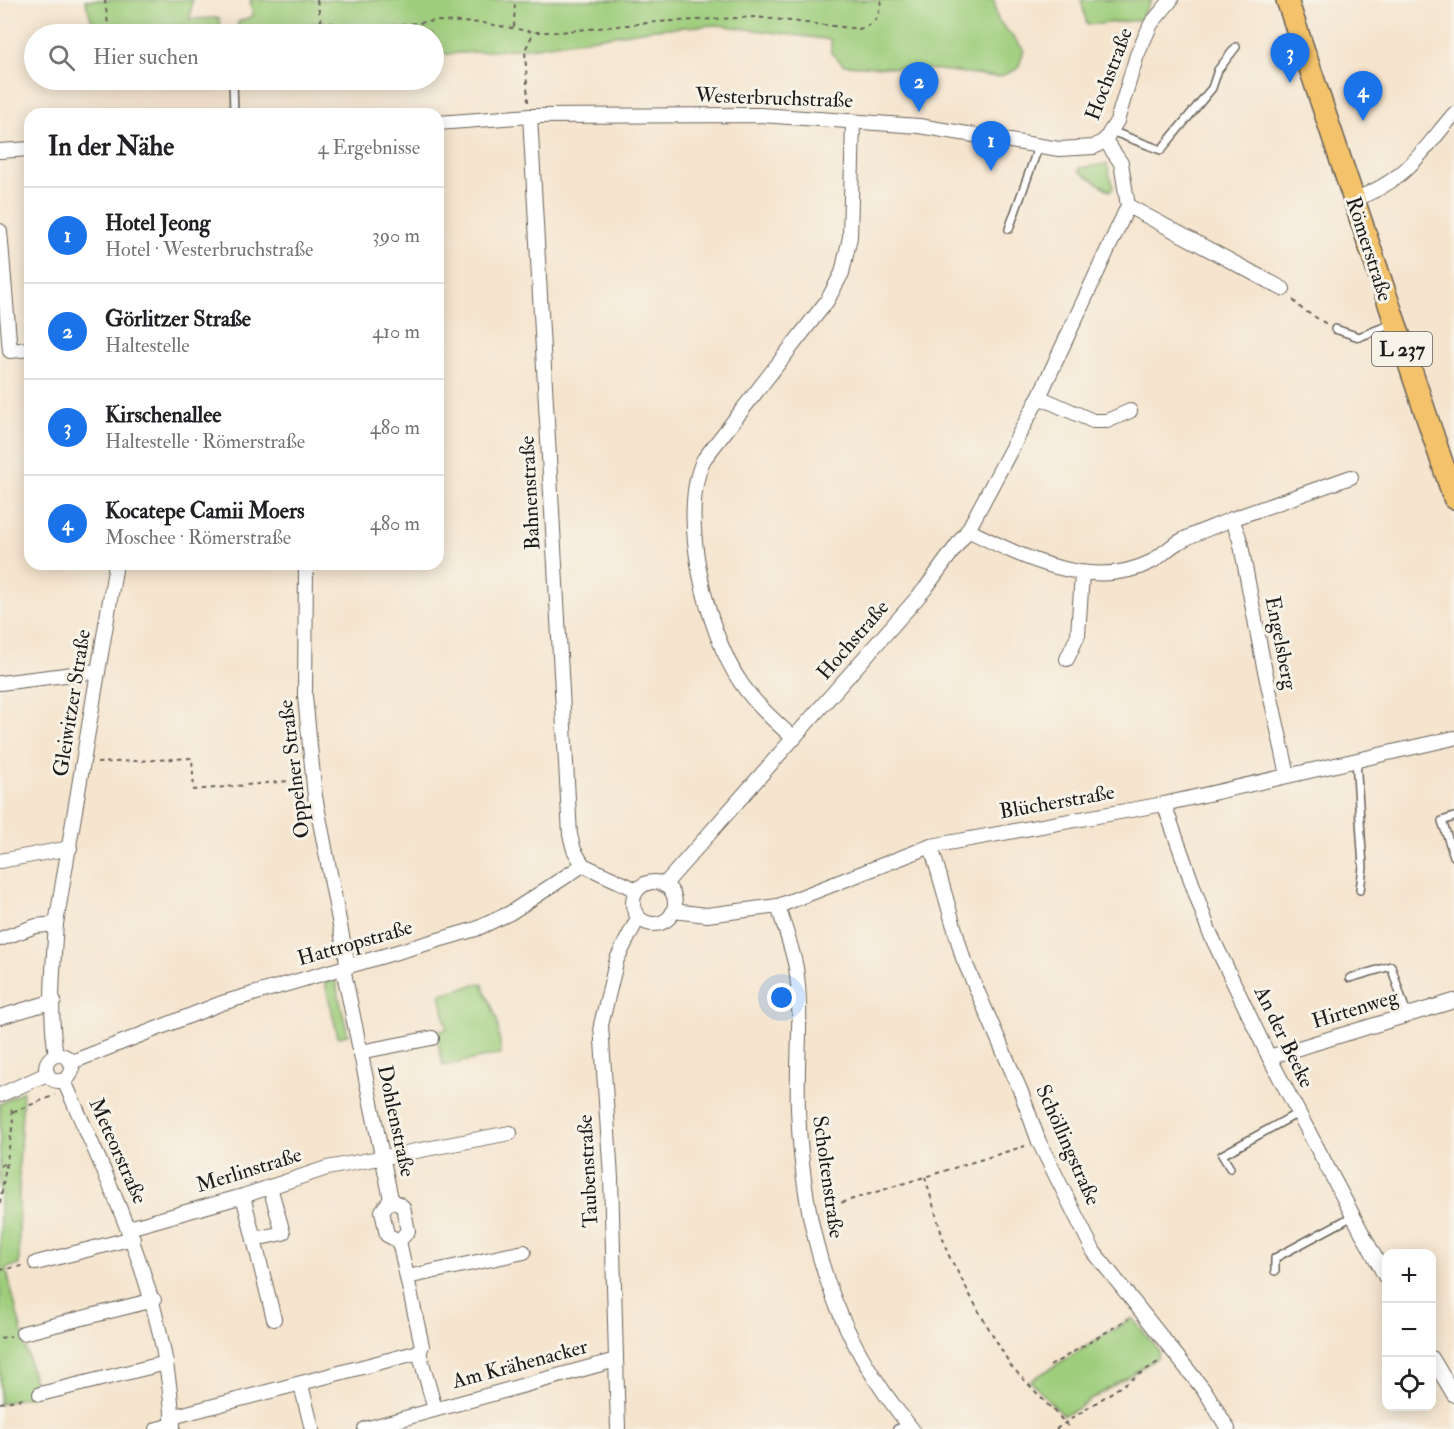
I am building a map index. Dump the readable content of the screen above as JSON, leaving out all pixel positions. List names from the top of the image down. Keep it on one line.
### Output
{"streets":{"main road":["Römerstraße","L 237"],"street":["Hochstraße","Westerbruchstraße","Bahnenstraße","Engelsberg","Gleiwitzer Straße","Oppelner Straße","Blücherstraße","Hattropstraße","Hirtenweg","An der Beeke","Dohlenstraße","Schöllingstraße","Meteorstraße","Merlinstraße","Taubenstraße","Scholtenstraße","Am Krähenacker"]},"crossings":[["Hochstraße","Westerbruchstraße"],["Hochstraße","Blücherstraße"],["Hochstraße","Taubenstraße"],["Westerbruchstraße","Bahnenstraße"],["Bahnenstraße","Hattropstraße"],["Engelsberg","Blücherstraße"],["Gleiwitzer Straße","Hattropstraße"],["Gleiwitzer Straße","Meteorstraße"],["Oppelner Straße","Hattropstraße"],["Oppelner Straße","Dohlenstraße"],["Blücherstraße","An der Beeke"],["Blücherstraße","Schöllingstraße"],["Blücherstraße","Taubenstraße"],["Blücherstraße","Scholtenstraße"],["Hattropstraße","Dohlenstraße"],["Hattropstraße","Meteorstraße"],["Hirtenweg","An der Beeke"],["Dohlenstraße","Merlinstraße"],["Dohlenstraße","Am Krähenacker"],["Meteorstraße","Merlinstraße"],["Taubenstraße","Am Krähenacker"]],"page":{"search":"Hier suchen","pins":["3","2","4","1"],"heading":["In der Nähe","4 Ergebnisse"],"list":[{"mark":"1","name":"Hotel Jeong","note":"Hotel · Westerbruchstraße","value":"390 m"},{"mark":"2","name":"Görlitzer Straße","note":"Haltestelle","value":"410 m"},{"mark":"3","name":"Kirschenallee","note":"Haltestelle · Römerstraße","value":"480 m"},{"mark":"4","name":"Kocatepe Camii Moers","note":"Moschee · Römerstraße","value":"480 m"}],"map_buttons":["+","−"]}}
